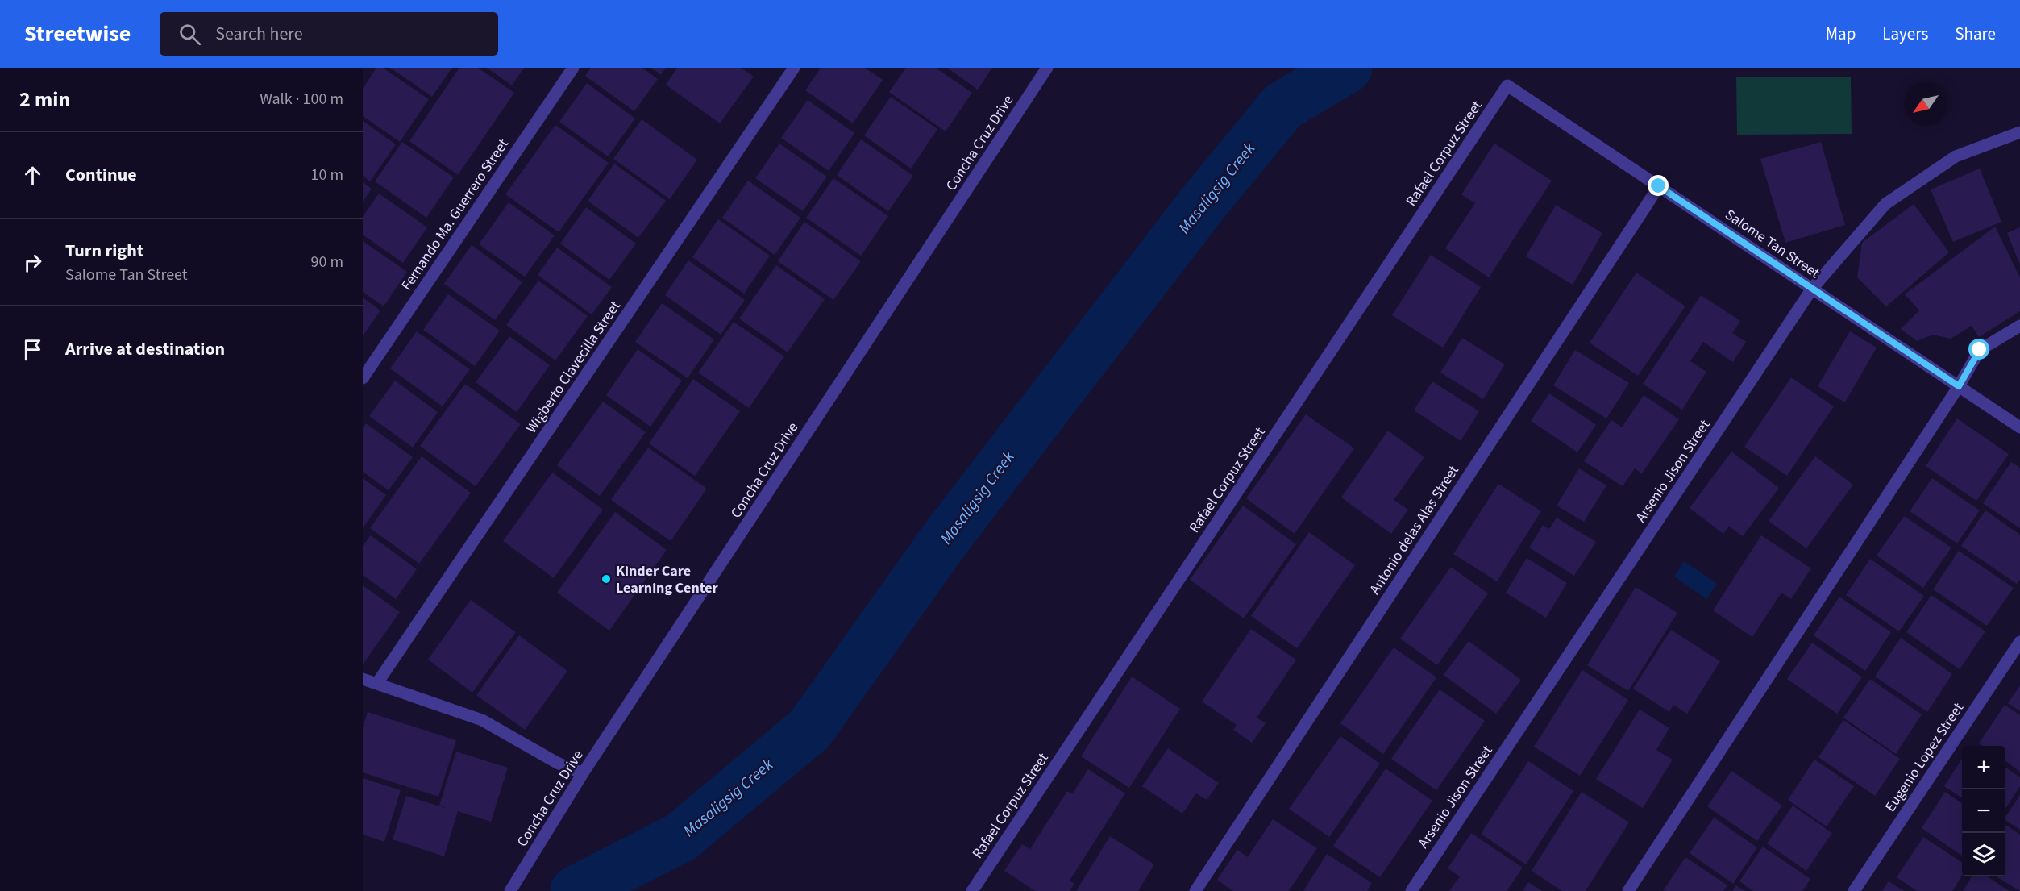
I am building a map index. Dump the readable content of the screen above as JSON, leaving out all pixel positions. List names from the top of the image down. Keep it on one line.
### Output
{"streets":{"street":["Concha Cruz Drive","Rafael Corpuz Street","Fernando Ma. Guerrero Street","Salome Tan Street","Wigberto Clavecilla Street","Arsenio Jison Street","Antonio delas Alas Street","Eugenio Lopez Street"]},"crossings":[["Rafael Corpuz Street","Salome Tan Street"],["Salome Tan Street","Arsenio Jison Street"],["Salome Tan Street","Antonio delas Alas Street"]],"water":["Masaligsig Creek"],"places":["Kinder Care Learning Center"],"north":"bottom left","page":{"header":"Streetwise","search":"Search here","nav":["Map","Layers","Share"],"heading":["2 min","Walk · 100 m"],"list":[["Continue","10 m"],["Turn right","Salome Tan Street","90 m"],"Arrive at destination"],"map_buttons":["+","−"]}}
